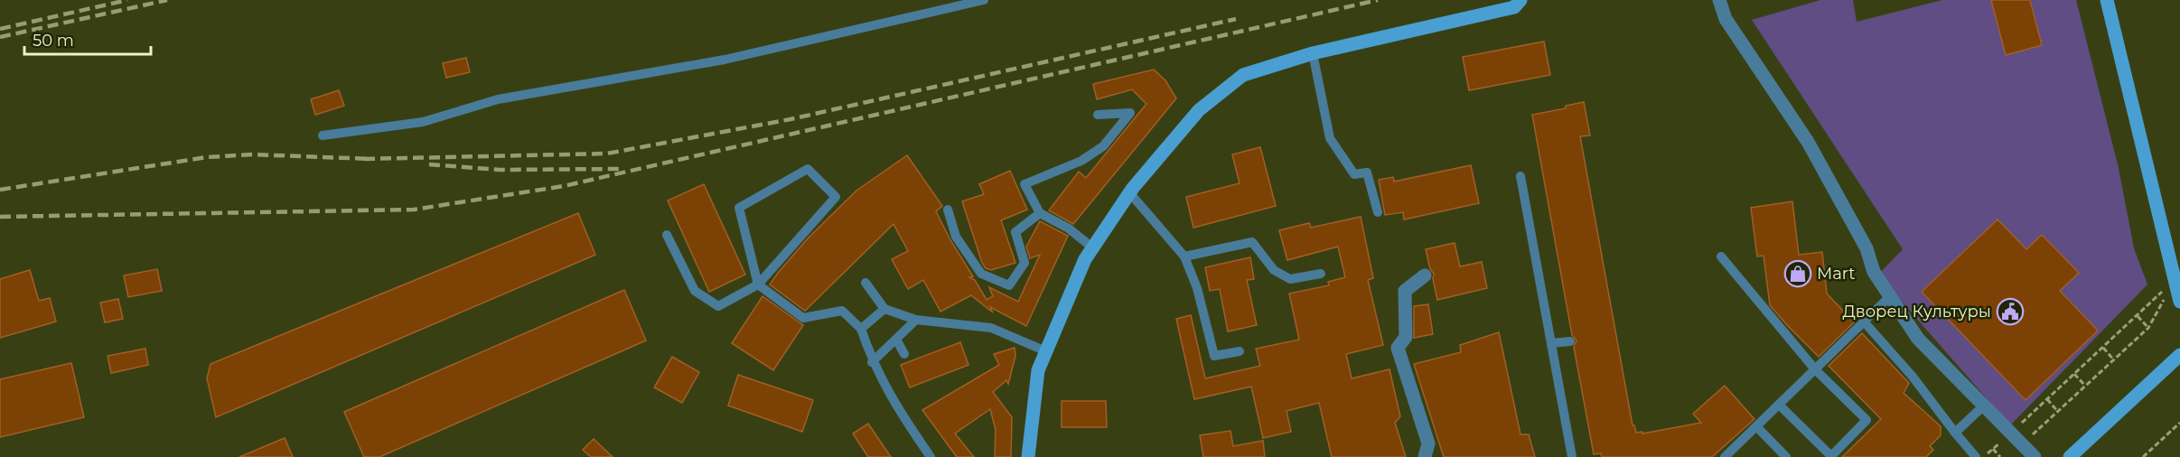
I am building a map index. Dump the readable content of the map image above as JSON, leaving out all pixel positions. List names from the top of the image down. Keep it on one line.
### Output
{"places":{"shop":["Mart"],"public building":["Дворец Культуры"]},"scale_bar":"50 m"}
